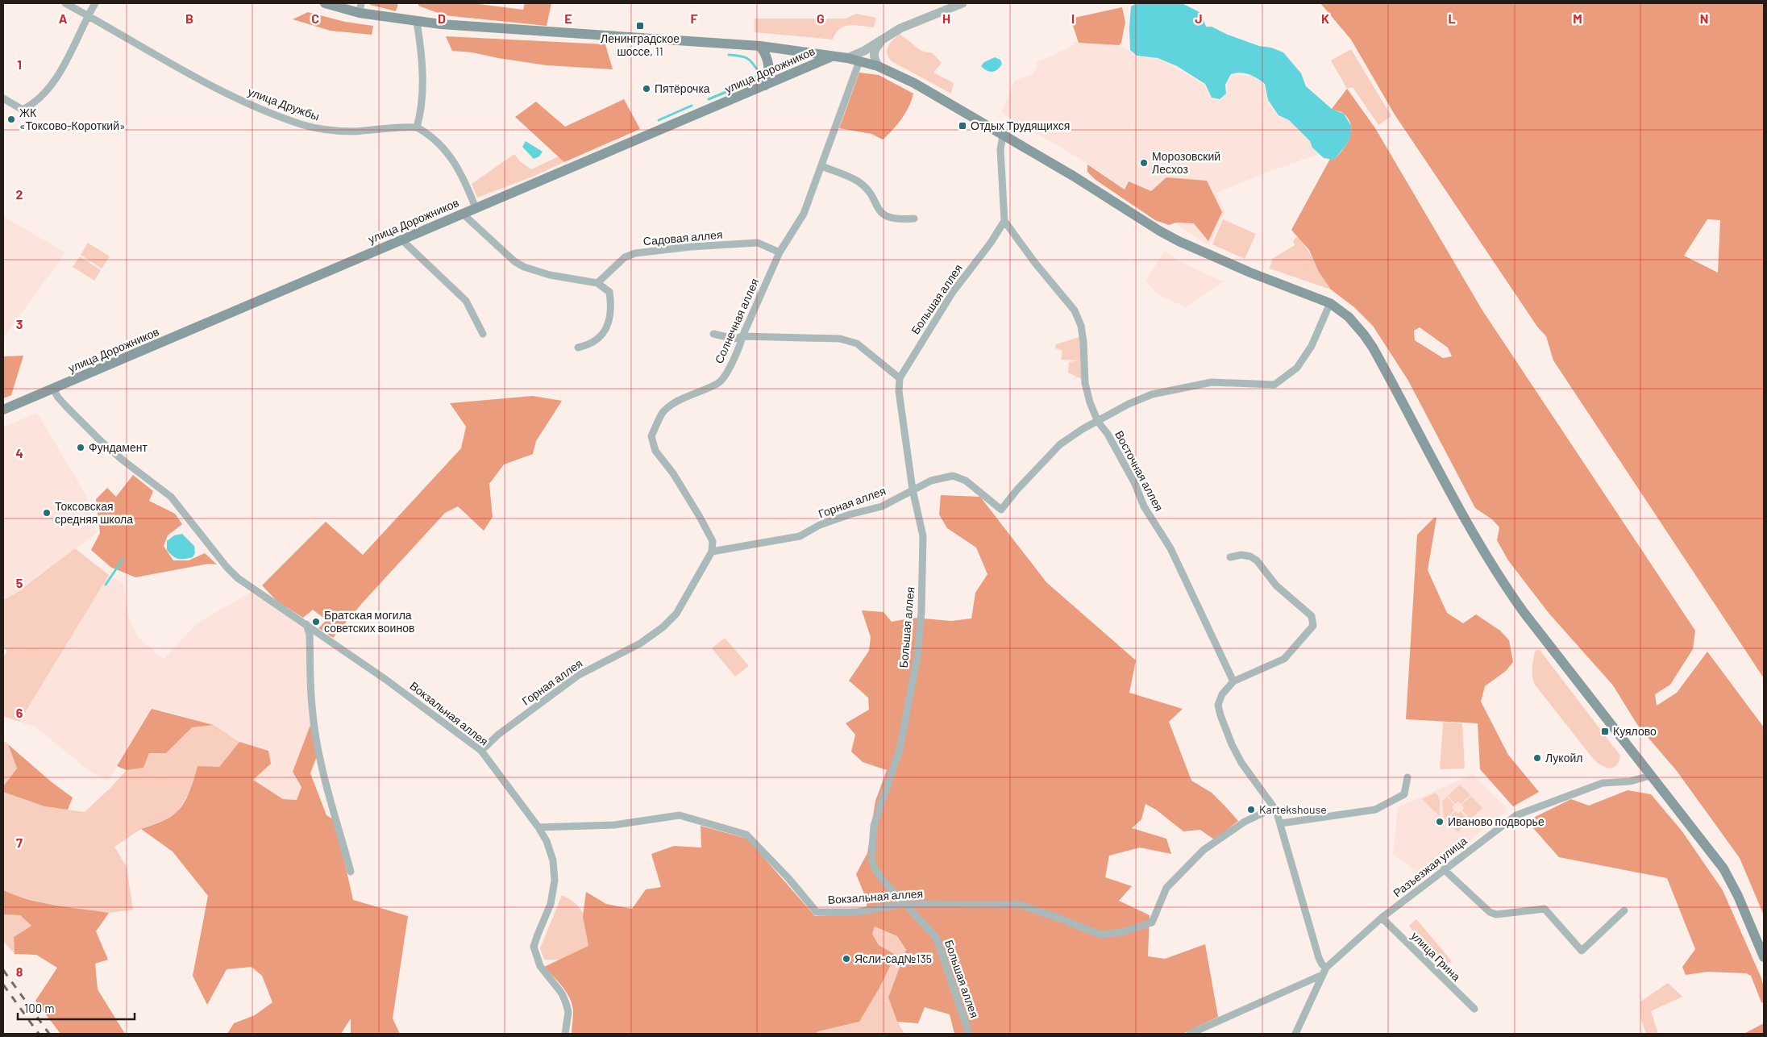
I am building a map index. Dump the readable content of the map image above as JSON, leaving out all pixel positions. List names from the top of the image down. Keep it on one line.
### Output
{"streets":{"main road":["улица Дорожников"],"street":["улица Дружбы","Садовая аллея","Большая аллея","Солнечная аллея","Восточная аллея","Горная аллея","Вокзальная аллея","Разъезжая улица","улица Грина"]},"crossings":[["улица Дорожников","Вокзальная аллея"],["Садовая аллея","Солнечная аллея"],["Большая аллея","Восточная аллея"],["Большая аллея","Горная аллея"],["Большая аллея","Вокзальная аллея"],["Солнечная аллея","Горная аллея"],["Восточная аллея","Горная аллея"],["Горная аллея","Вокзальная аллея"],["Разъезжая улица","улица Грина"]],"places":{"transit":["Ленинградское шоссе, 11","Отдых Трудящихся","Куялово"],"other":["Пятёрочка","ЖК «Токсово-Короткий»","Морозовский Лесхоз","Фундамент","Токсовская средняя школа","Братская могила советских воинов","Лукойл","Kartekshouse","Иваново подворье","Ясли-сад№135"]},"scale_bar":"100 m","grid":{"columns":["A","B","C","D","E","F","G","H","I","J","K","L","M","N"],"rows":["1","2","3","4","5","6","7","8"]}}
